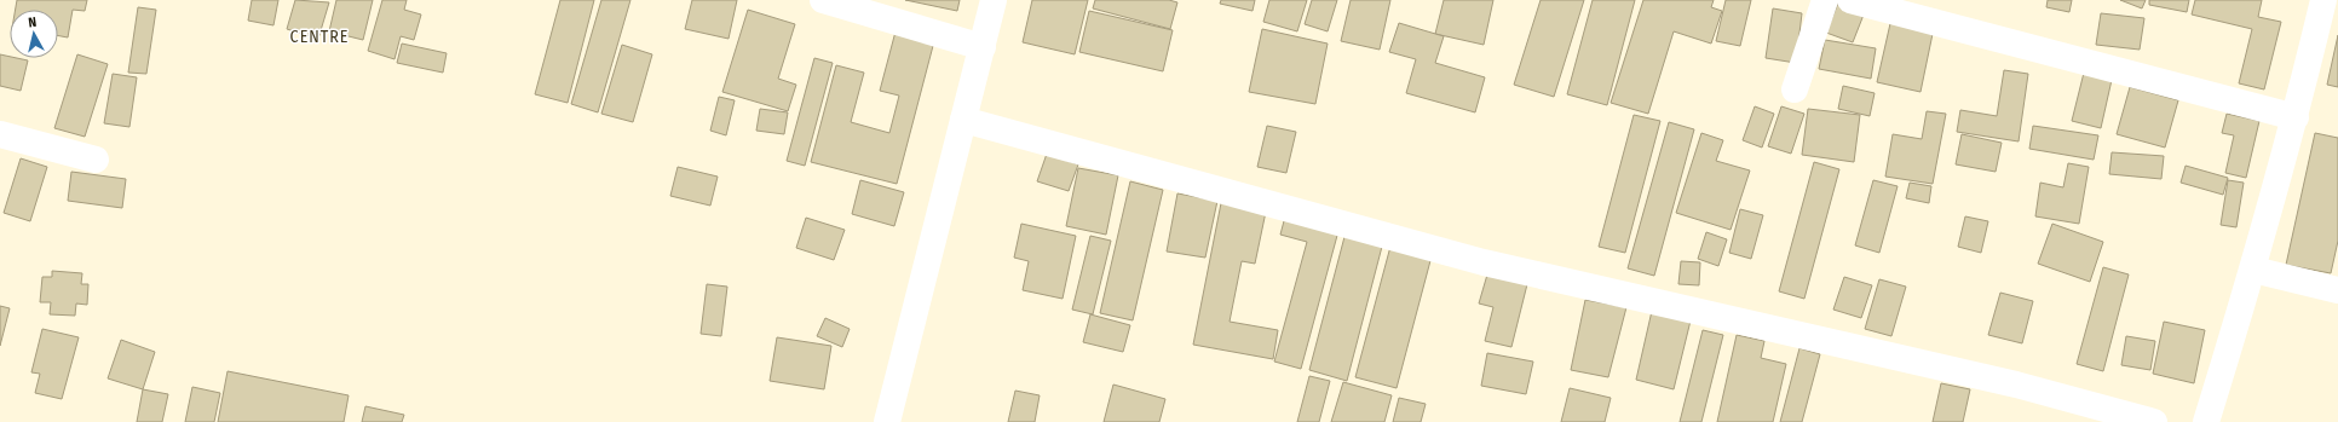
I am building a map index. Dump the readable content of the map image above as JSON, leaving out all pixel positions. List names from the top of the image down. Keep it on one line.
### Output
{"districts":["CENTRE"],"north":"top"}
